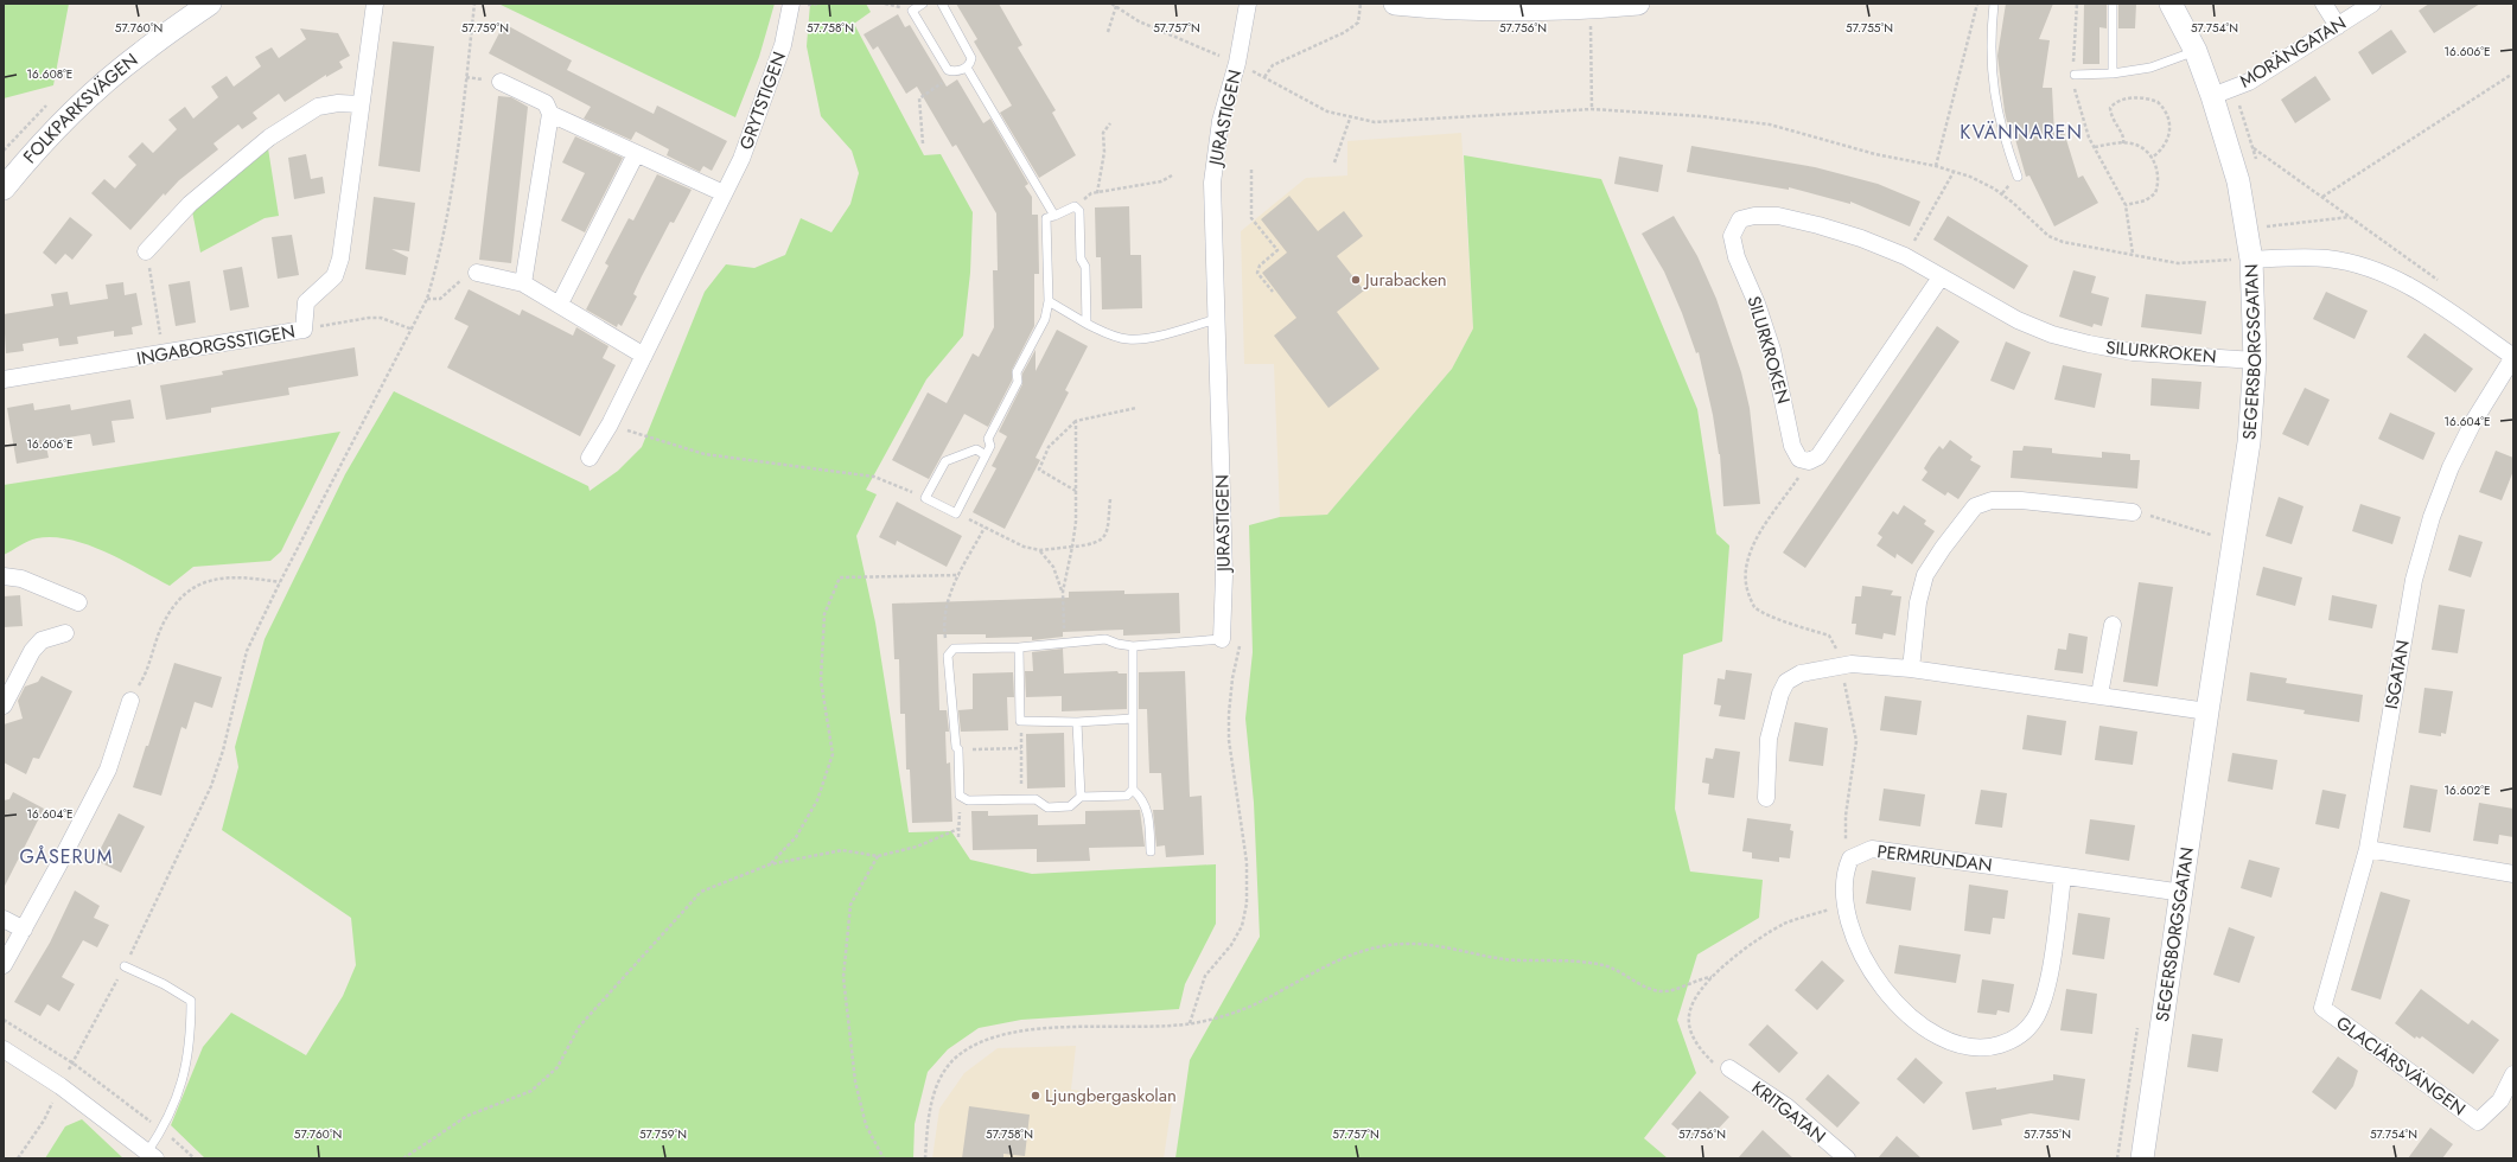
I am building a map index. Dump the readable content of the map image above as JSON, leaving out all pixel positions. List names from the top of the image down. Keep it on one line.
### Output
{"streets":{"street":["MORÄNGATAN","GRYTSTIGEN","FOLKPARKSVÄGEN","JURASTIGEN","INGABORGSSTIGEN","SILURKROKEN","SEGERSBORGSGATAN","ISGATAN","PERMRUNDAN","GLACIÄRSVÄNGEN","KRITGATAN"]},"crossings":[["MORÄNGATAN","SEGERSBORGSGATAN"],["SILURKROKEN","SEGERSBORGSGATAN"],["SEGERSBORGSGATAN","PERMRUNDAN"],["ISGATAN","GLACIÄRSVÄNGEN"]],"districts":["KVÄNNAREN","GÅSERUM"],"places":["Jurabacken","Ljungbergaskolan"],"coordinates":["57.760°N","57.759°N","57.758°N","57.757°N","57.756°N","57.755°N","57.754°N","16.606°E","16.608°E","16.604°E","16.602°E"]}
